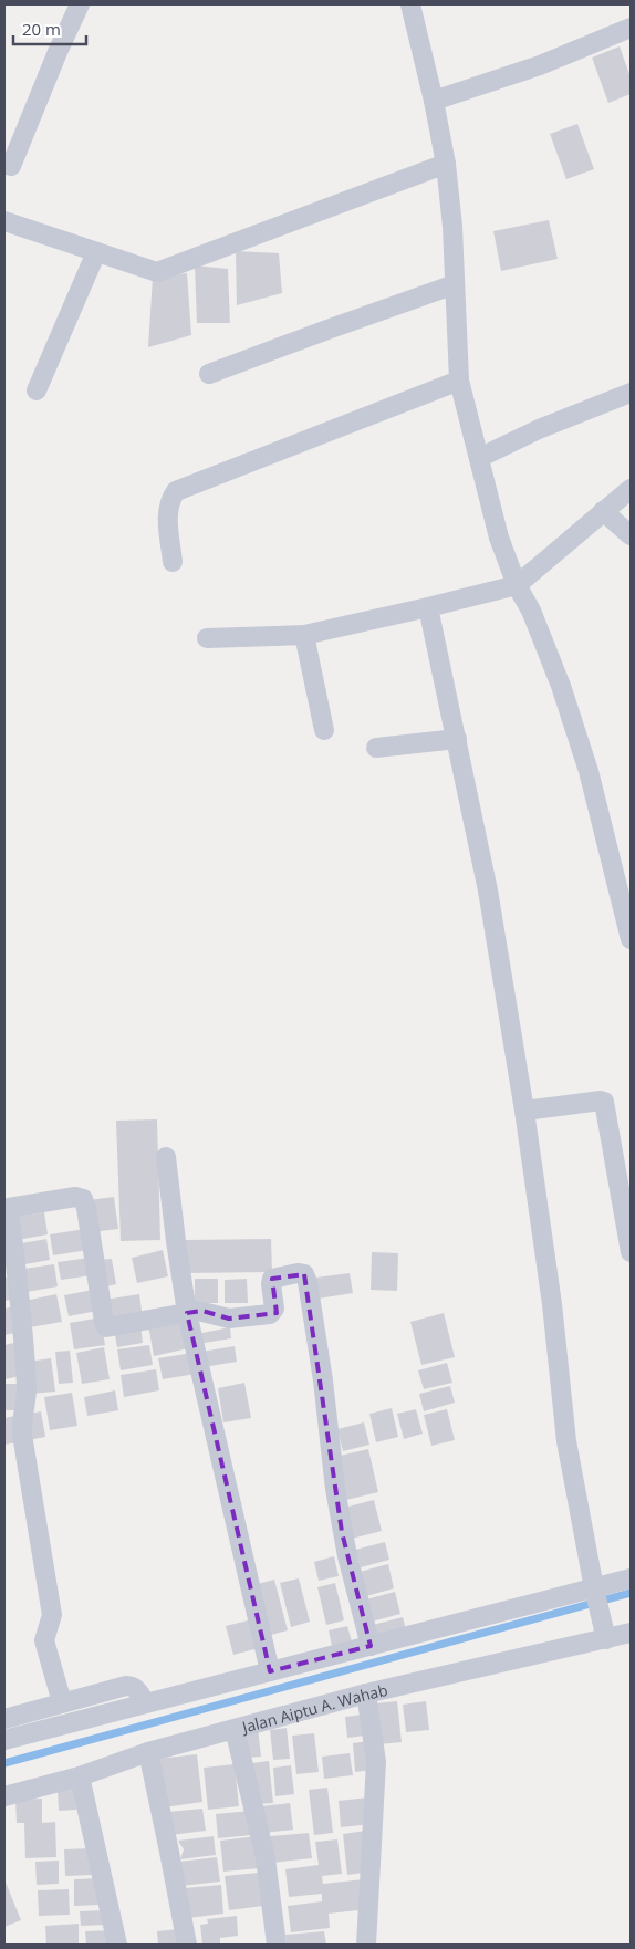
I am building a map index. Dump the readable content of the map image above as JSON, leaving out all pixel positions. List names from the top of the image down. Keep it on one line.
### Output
{"streets":{"street":["Jalan Aiptu A. Wahab"]},"scale_bar":"20 m"}
